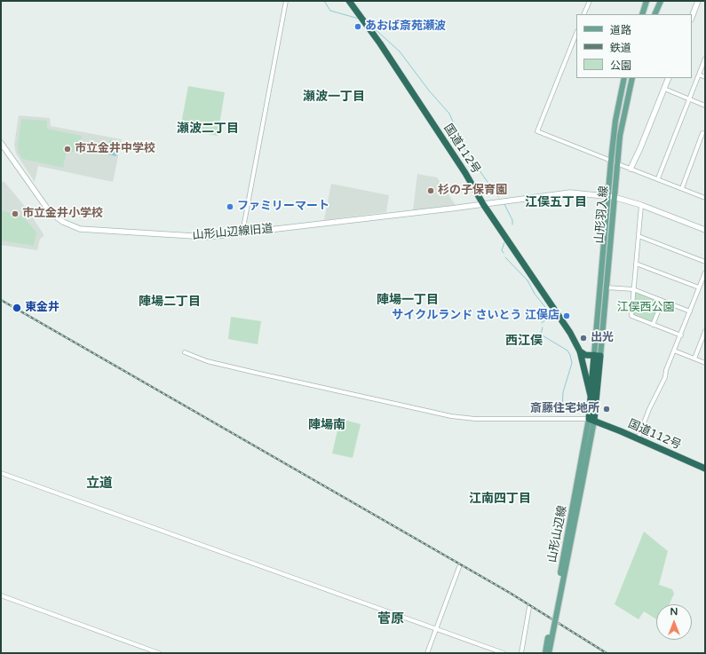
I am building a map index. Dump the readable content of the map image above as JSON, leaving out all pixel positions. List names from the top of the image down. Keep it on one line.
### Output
{"streets":{"highway":["国道112号"],"main road":["山形羽入線","山形山辺線"],"street":["山形山辺線旧道"]},"crossings":[["国道112号","山形山辺線旧道"],["国道112号","山形山辺線"],["山形羽入線","山形山辺線旧道"]],"districts":["瀬波一丁目","瀬波二丁目","江俣五丁目","陣場一丁目","陣場二丁目","西江俣","陣場南","立道","江南四丁目","菅原"],"parks":["江俣西公園"],"places":["あおば斎苑瀬波","市立金井中学校","杉の子保育園","ファミリーマート","市立金井小学校","東金井","サイクルランド さいとう 江俣店","出光","斎藤住宅地所"],"legend":["道路","鉄道","公園"],"north":"top"}
